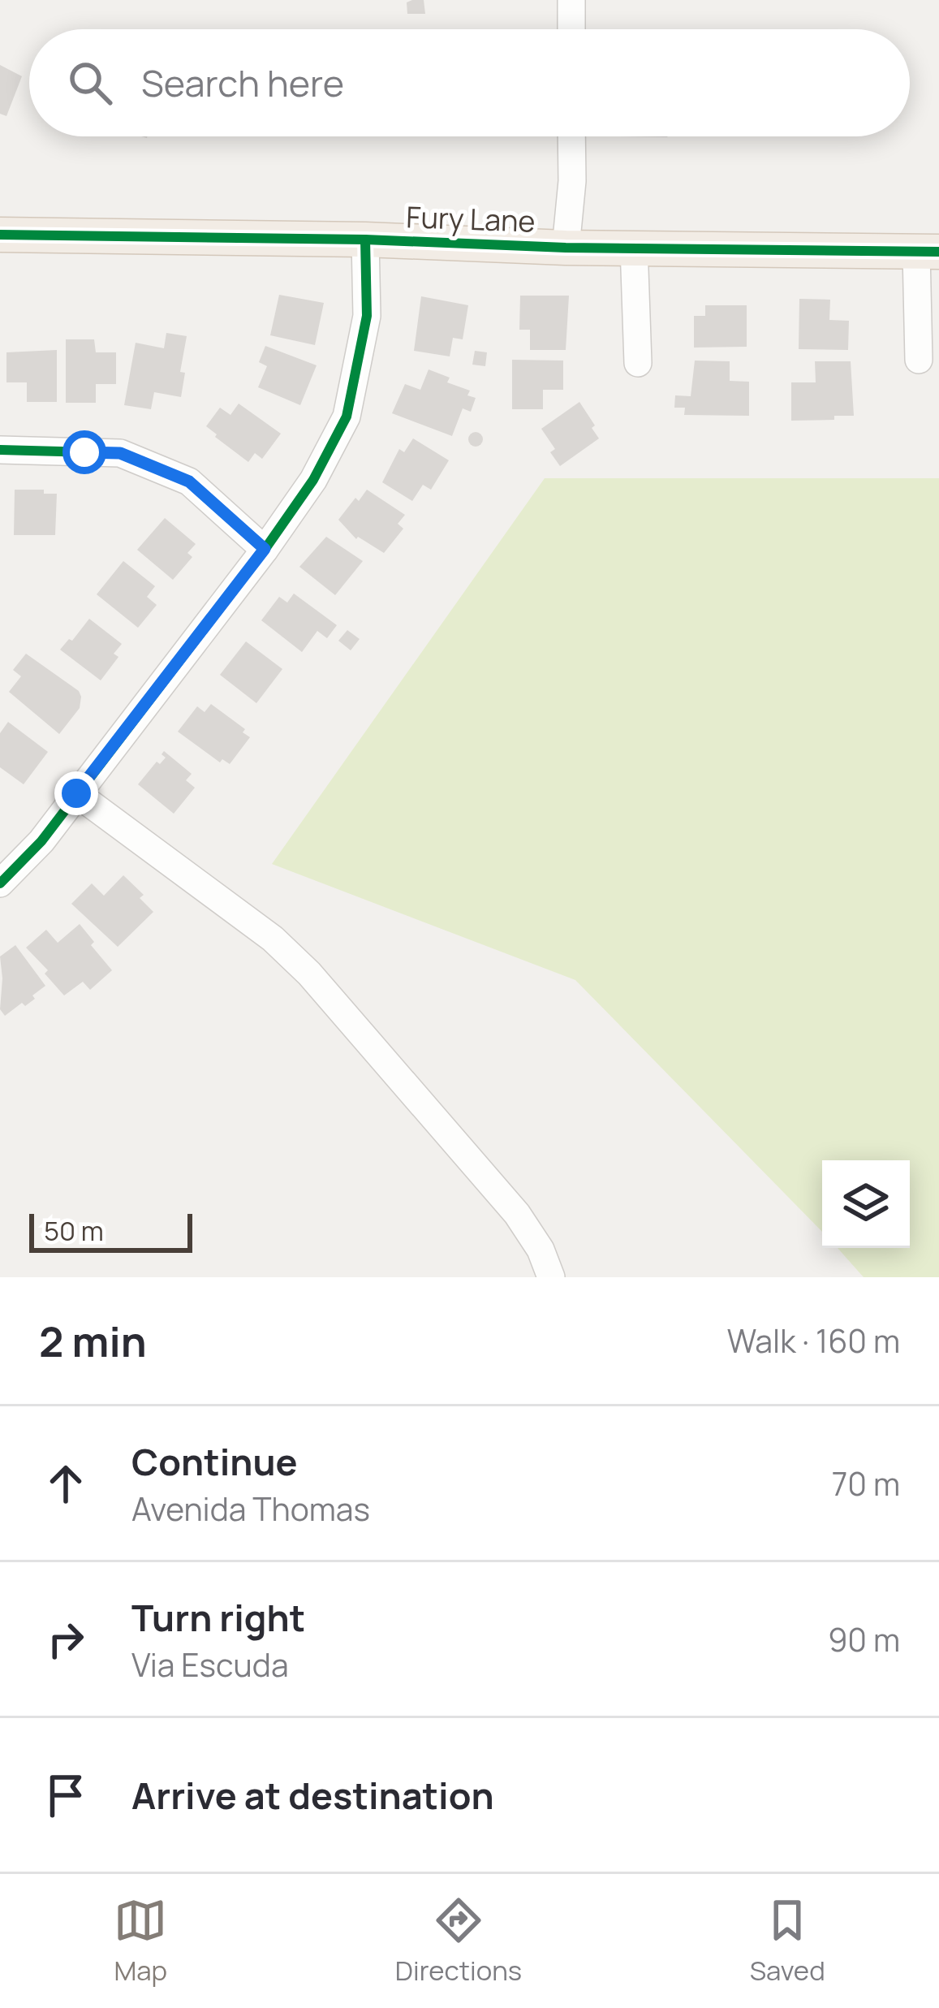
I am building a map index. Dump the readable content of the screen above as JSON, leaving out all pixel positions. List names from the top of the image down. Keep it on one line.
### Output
{"streets":{"main road":["Fury Lane"]},"scale_bar":"50 m","page":{"search":"Search here","scale":"50 m","heading":["2 min","Walk · 160 m"],"list":[["Continue","Avenida Thomas","70 m"],["Turn right","Via Escuda","90 m"],"Arrive at destination"],"nav":["Map","Directions","Saved"]}}
